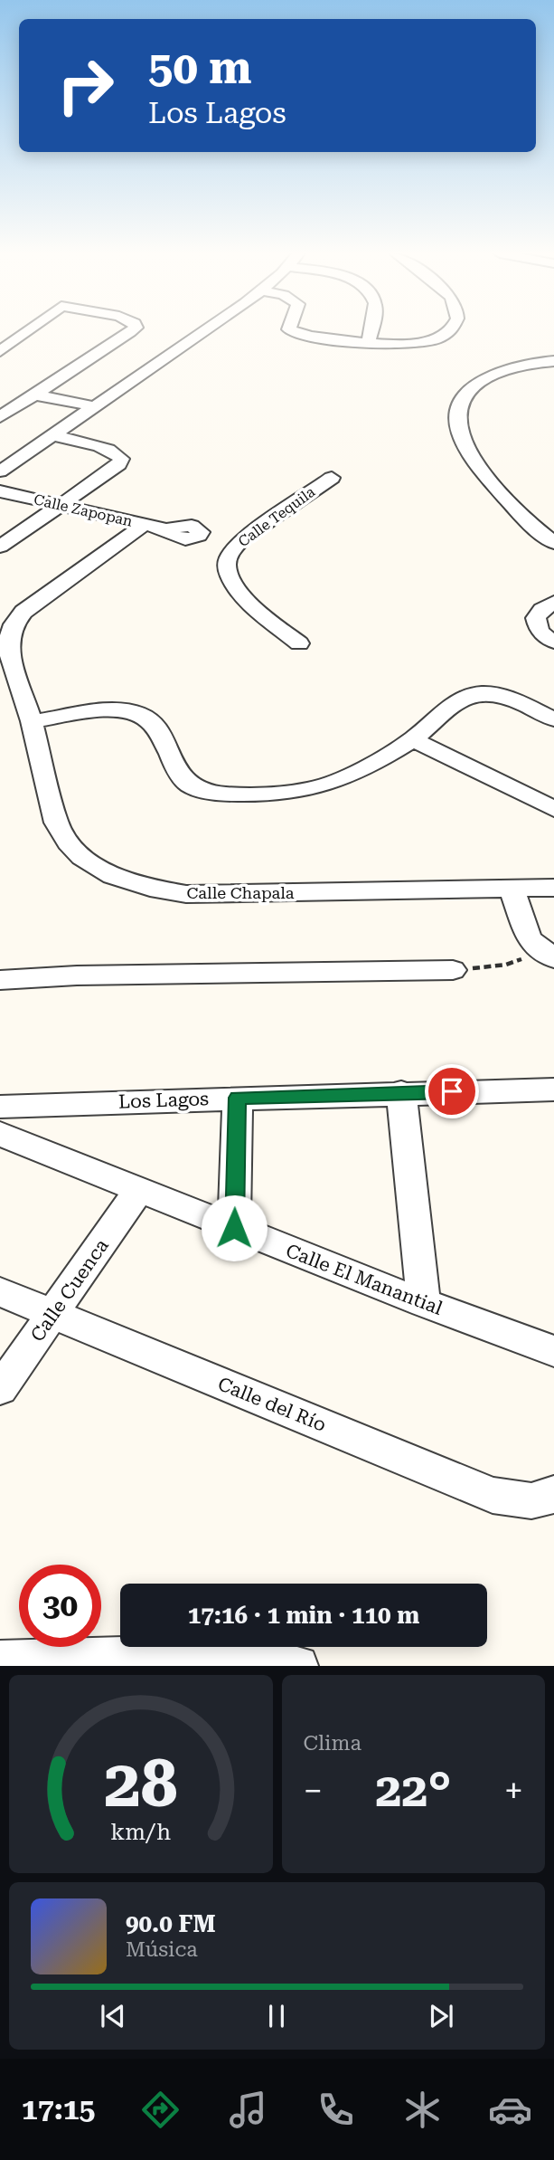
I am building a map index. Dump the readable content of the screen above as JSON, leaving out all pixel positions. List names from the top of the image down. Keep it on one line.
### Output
{"streets":{"street":["Calle Zapopan","Calle Tequila","Calle Chapala","Los Lagos","Calle El Manantial","Calle Cuenca","Calle del Río"]},"crossings":[["Calle Zapopan","Calle Tequila"],["Calle Zapopan","Calle Chapala"],["Calle El Manantial","Calle Cuenca"],["Calle Cuenca","Calle del Río"]],"page":{"turn":["50 m","Los Lagos"],"limit":"30","trip":"17:16 · 1 min · 110 m","tile":"Clima","heat":["−","22°","+"],"song":["90.0 FM","Música"],"tabs":"17:15","gauge":["28","km/h"]}}
